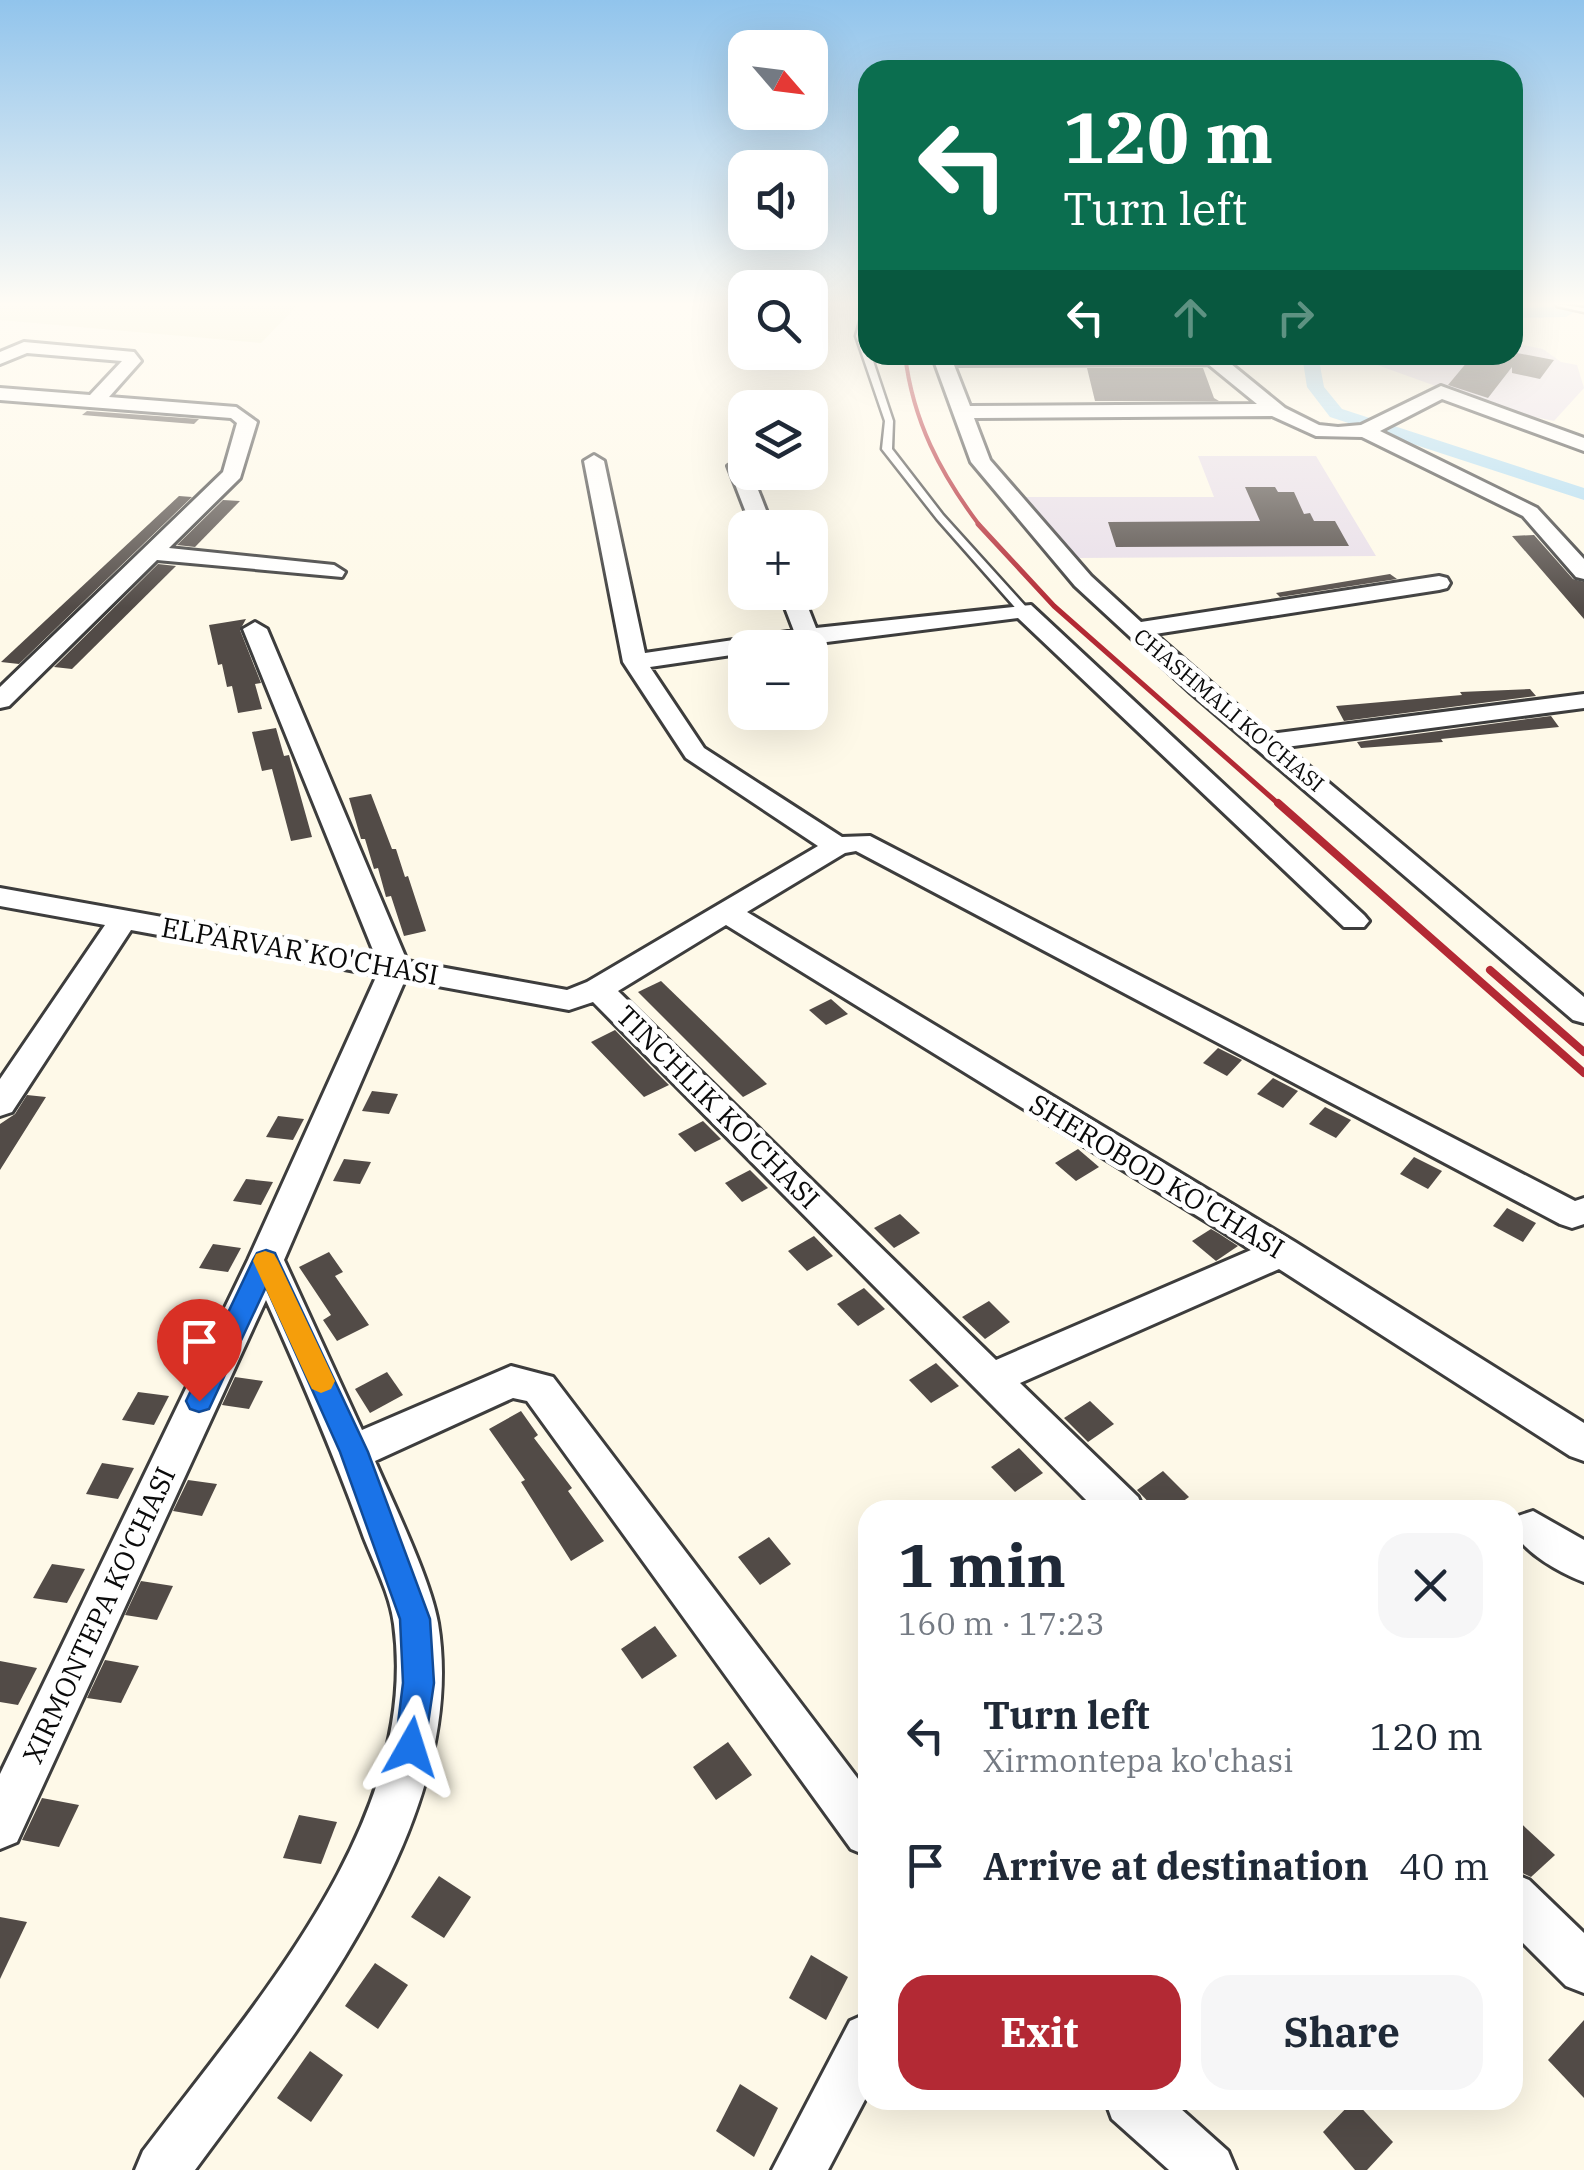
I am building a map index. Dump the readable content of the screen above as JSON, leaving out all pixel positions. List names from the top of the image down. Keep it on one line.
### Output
{"streets":{"street":["CHASHMALI KO'CHASI","ELPARVAR KO'CHASI","TINCHLIK KO'CHASI","SHEROBOD KO'CHASI","XIRMONTEPA KO'CHASI"]},"crossings":[["ELPARVAR KO'CHASI","TINCHLIK KO'CHASI"],["ELPARVAR KO'CHASI","XIRMONTEPA KO'CHASI"],["TINCHLIK KO'CHASI","SHEROBOD KO'CHASI"]],"north":"bottom right","page":{"map_buttons":["+","−"],"turn":["120 m","Turn left"],"heading":["1 min","160 m · 17:23"],"list":[{"name":"Turn left","note":"Xirmontepa ko'chasi","value":"120 m"},{"name":"Arrive at destination","value":"40 m"}],"buttons":["Exit","Share"]}}
